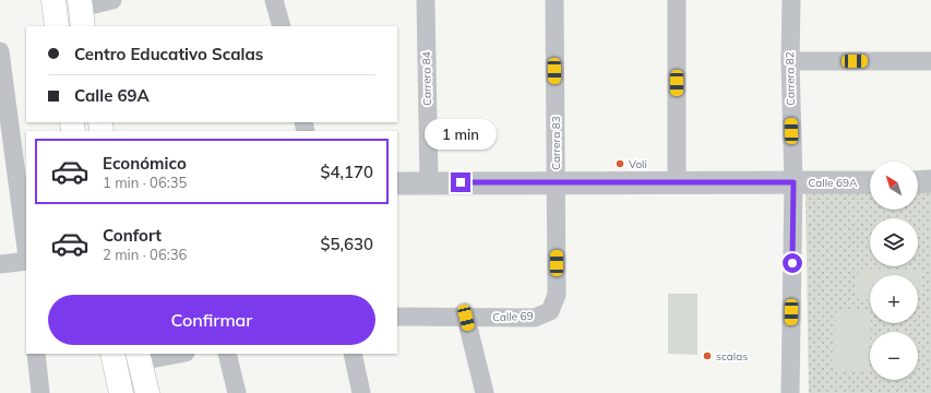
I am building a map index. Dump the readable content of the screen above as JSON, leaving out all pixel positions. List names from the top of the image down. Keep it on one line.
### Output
{"streets":{"street":["Carrera 84","Carrera 82","Carrera 83","Calle 69A","Calle 69"]},"crossings":[["Carrera 84","Calle 69A"],["Carrera 82","Calle 69A"],["Carrera 83","Calle 69A"],["Carrera 83","Calle 69"]],"places":["Voli","scalas"],"north":"top left","page":{"banner":["Centro Educativo Scalas","Calle 69A"],"bubble":"1 min","list":[{"name":"Económico","note":"1 min · 06:35","value":"$4,170"},{"name":"Confort","note":"2 min · 06:36","value":"$5,630"}],"map_buttons":["+","−"],"buttons":"Confirmar"}}
